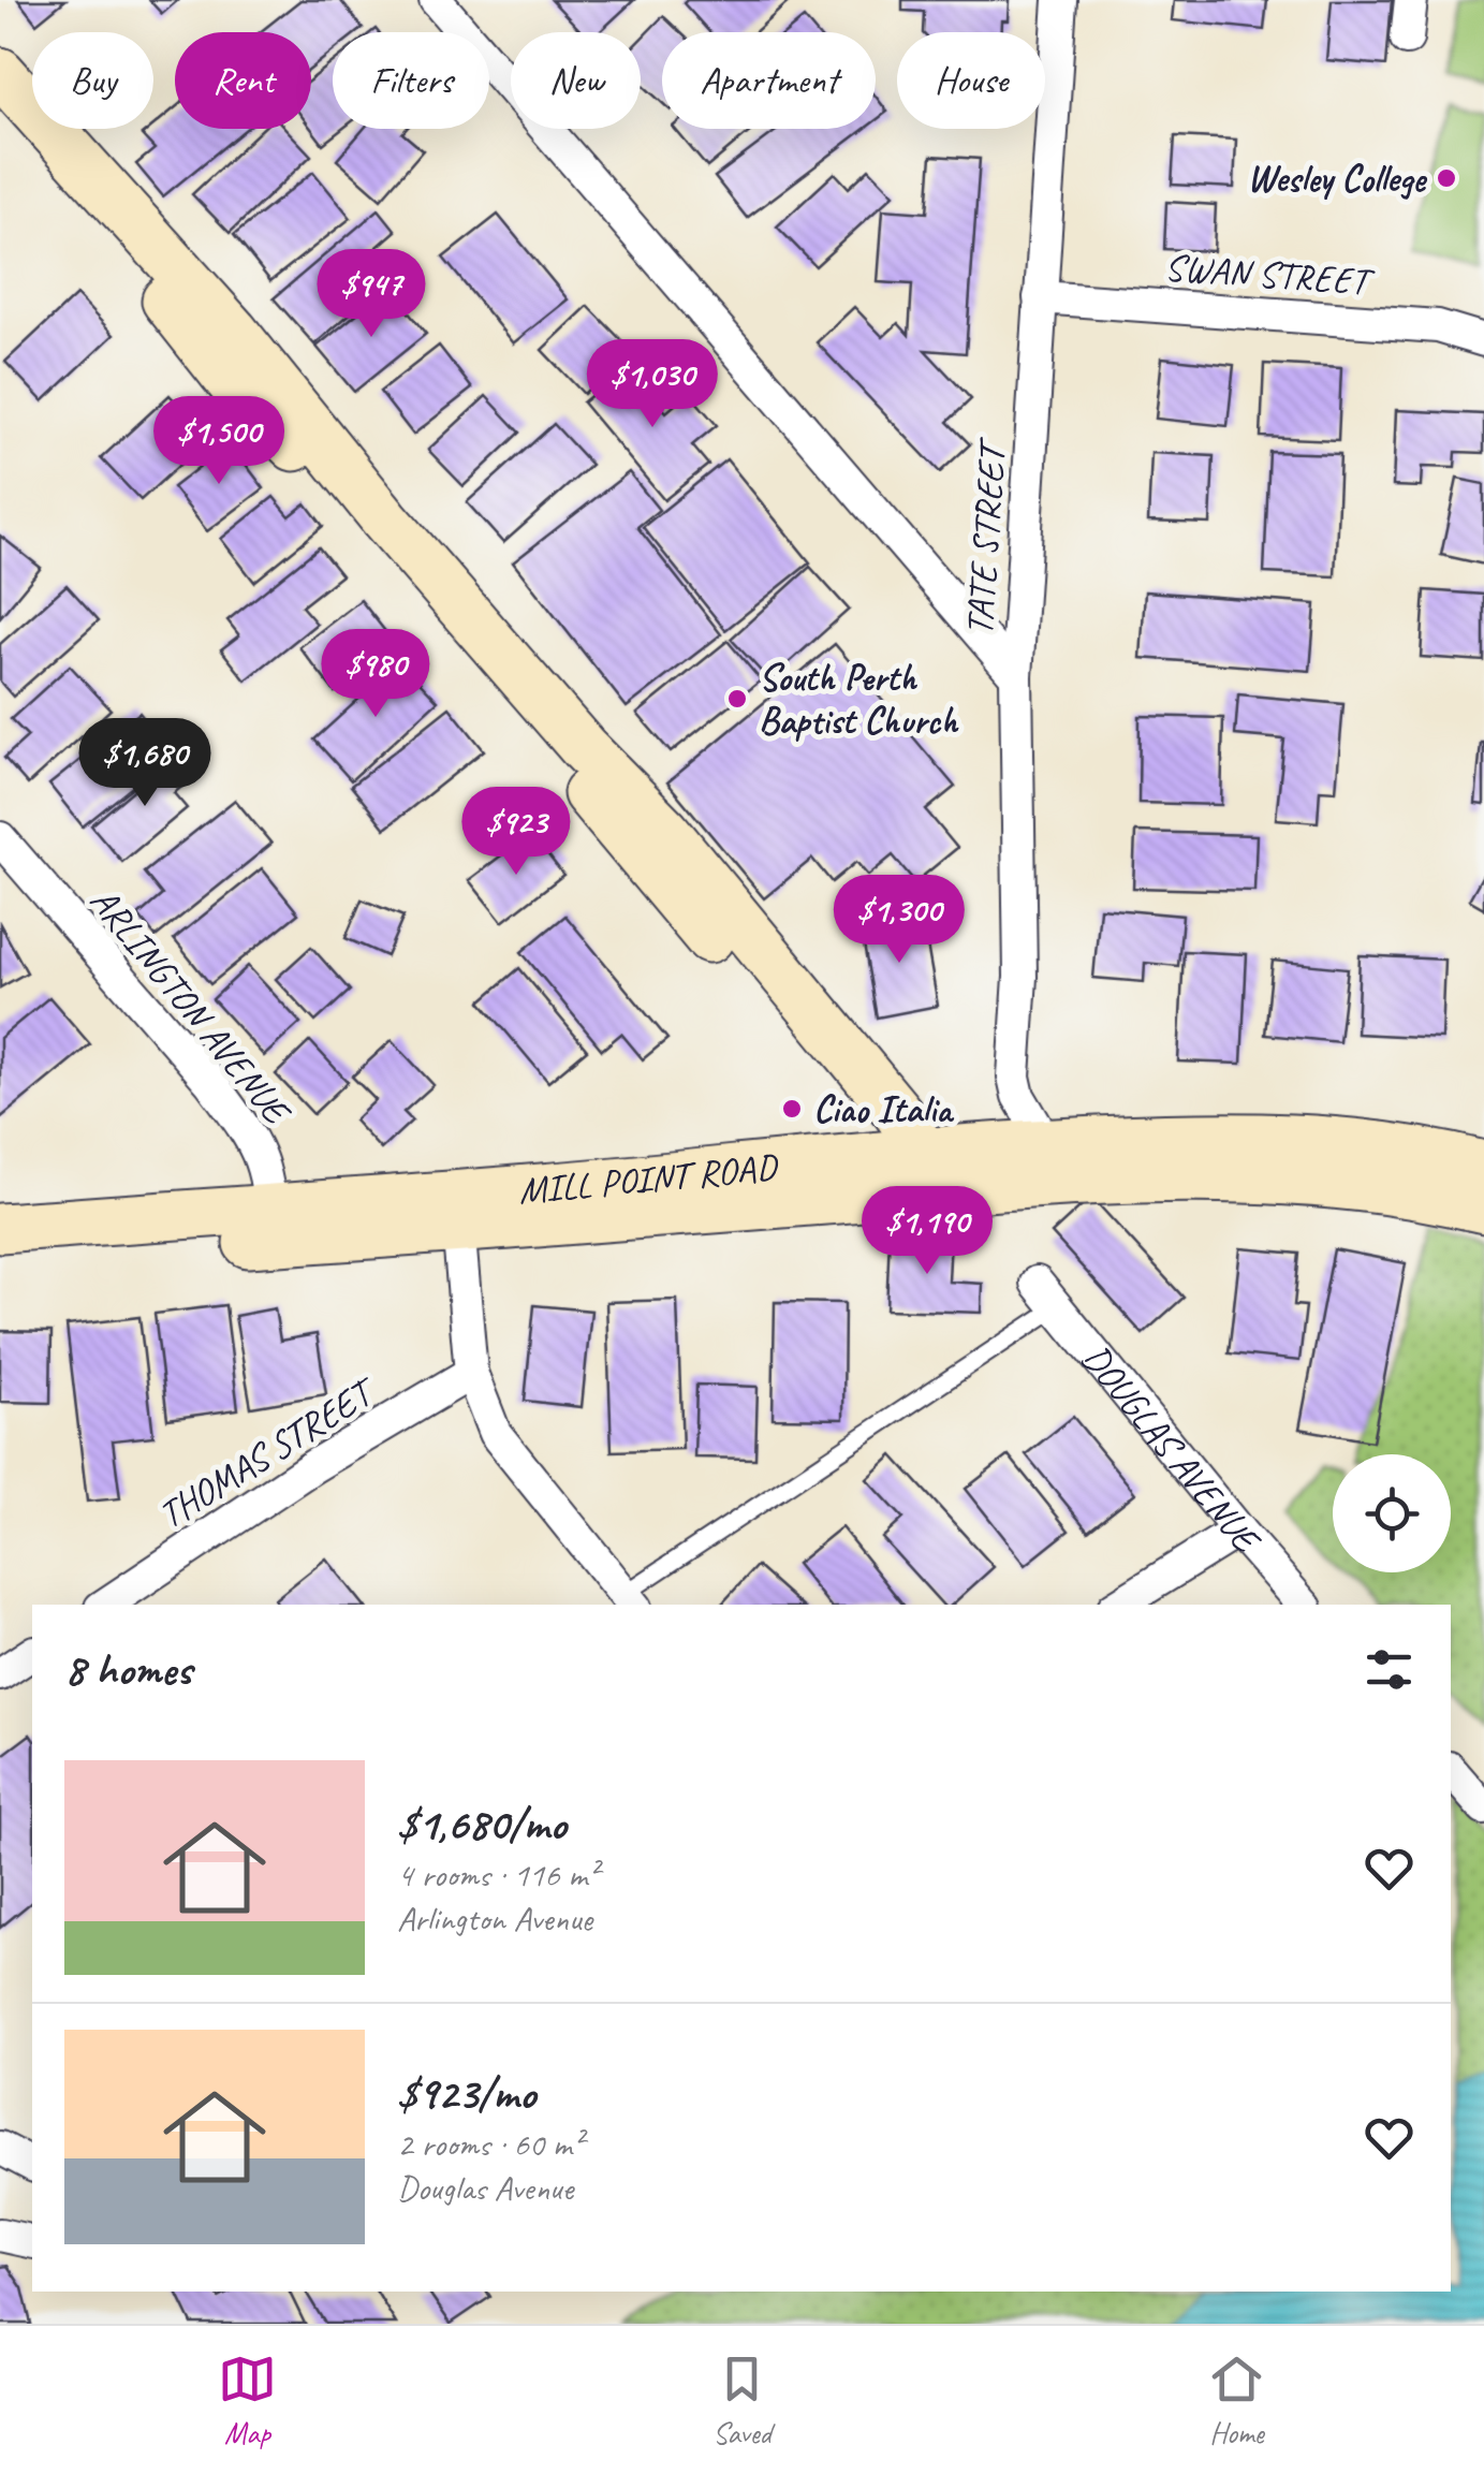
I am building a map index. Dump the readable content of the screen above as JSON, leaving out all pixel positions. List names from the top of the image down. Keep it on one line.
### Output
{"streets":{"main road":["MILL POINT ROAD"],"street":["SWAN STREET","TATE STREET","ARLINGTON AVENUE","DOUGLAS AVENUE","THOMAS STREET"]},"crossings":[["SWAN STREET","TATE STREET"],["TATE STREET","MILL POINT ROAD"],["ARLINGTON AVENUE","MILL POINT ROAD"]],"places":["Wesley College","South Perth Baptist Church","Ciao Italia"],"page":{"chip":["Buy","Rent","Filters","New","Apartment","House"],"price":["$947","$1,030","$1,500","$980","$1,680","$923","$1,300","$1,190"],"heading":"8 homes","list":[{"name":"$1,680/mo","note":"4 rooms · 116 m² · Arlington Avenue"},{"name":"$923/mo","note":"2 rooms · 60 m² · Douglas Avenue"}],"tabs":["Map","Saved","Home"]}}
